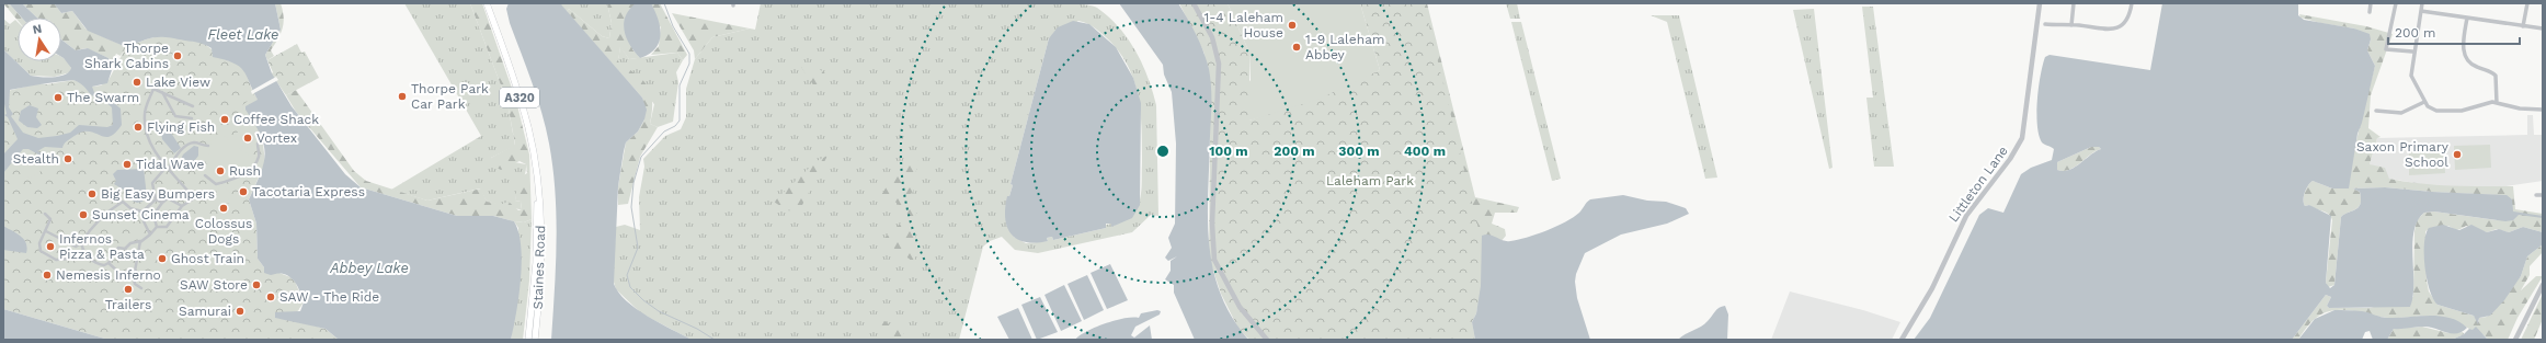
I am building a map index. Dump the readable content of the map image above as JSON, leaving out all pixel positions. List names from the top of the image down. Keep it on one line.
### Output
{"streets":{"main road":["A320","Staines Road"],"street":["Littleton Lane"]},"water":["Fleet Lake","Abbey Lake"],"parks":["Laleham Park"],"places":["1-4 Laleham House","1-9 Laleham Abbey","Thorpe Shark Cabins","Lake View","Thorpe Park Car Park","The Swarm","Coffee Shack","Flying Fish","Vortex","Saxon Primary School","Stealth","Tidal Wave","Rush","Tacotaria Express","Big Easy Bumpers","Colossus Dogs","Sunset Cinema","Infernos Pizza & Pasta","Ghost Train","Nemesis Inferno","SAW Store","Trailers","SAW - The Ride","Samurai"],"scale_bar":"200 m","north":"top","rings":["100 m","200 m","300 m","400 m"]}
